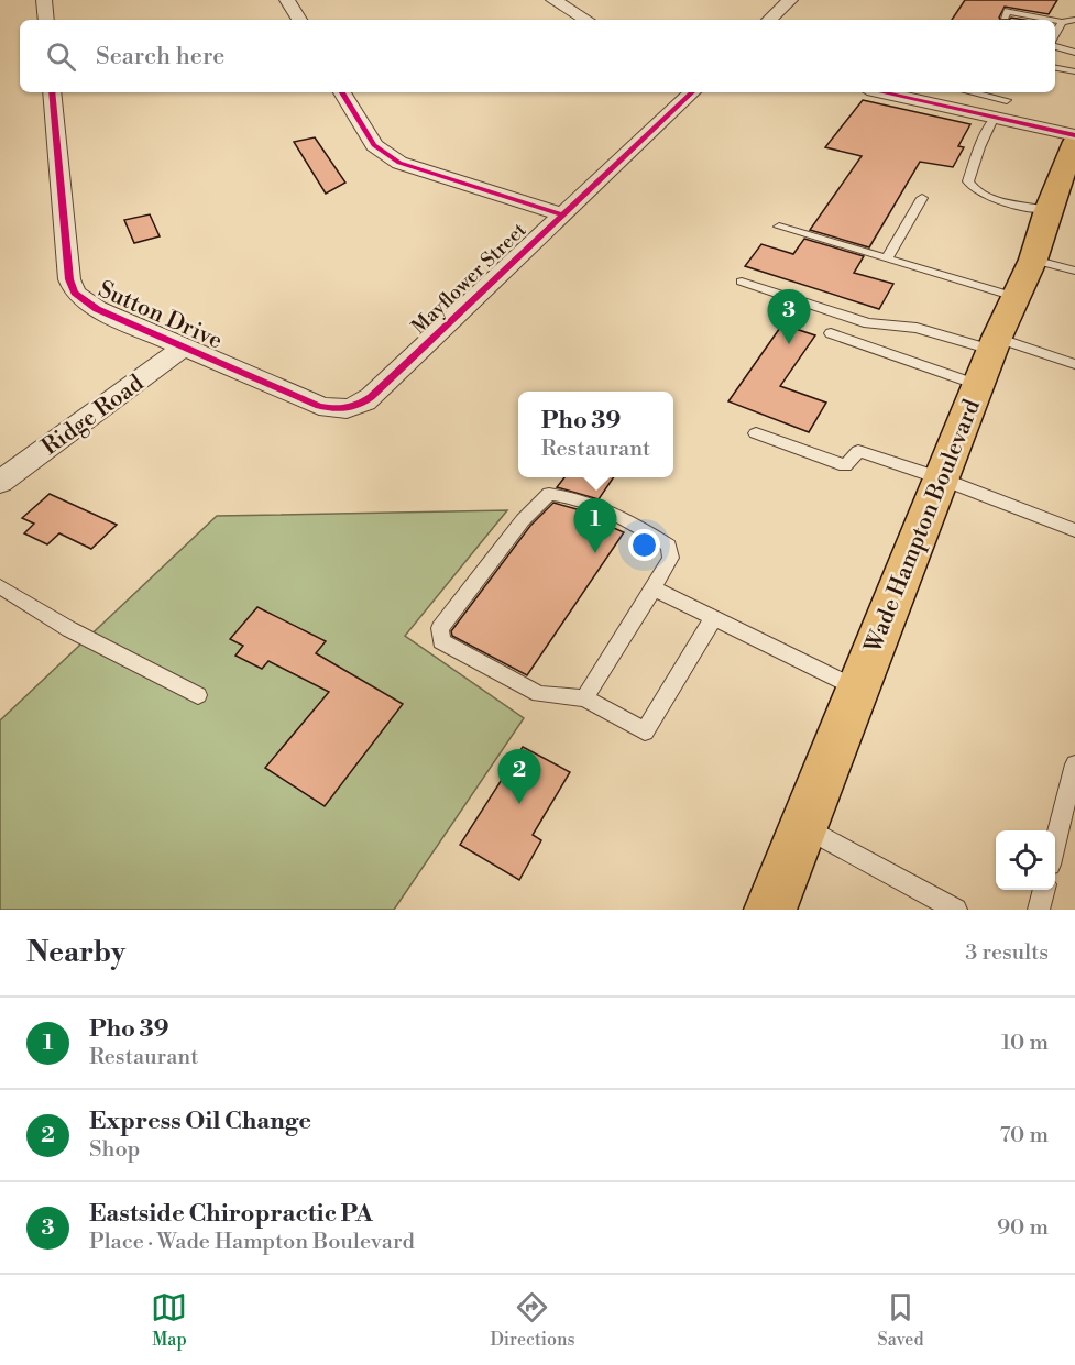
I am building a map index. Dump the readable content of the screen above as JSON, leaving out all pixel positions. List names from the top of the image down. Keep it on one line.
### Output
{"streets":{"main road":["Wade Hampton Boulevard"],"street":["Mayflower Street","Sutton Drive","Ridge Road"]},"crossings":[["Mayflower Street","Sutton Drive"],["Sutton Drive","Ridge Road"]],"page":{"search":"Search here","pins":["3","1","2"],"popup":["Pho 39","Restaurant"],"heading":["Nearby","3 results"],"list":[{"mark":"1","name":"Pho 39","note":"Restaurant","value":"10 m"},{"mark":"2","name":"Express Oil Change","note":"Shop","value":"70 m"},{"mark":"3","name":"Eastside Chiropractic PA","note":"Place · Wade Hampton Boulevard","value":"90 m"}],"nav":["Map","Directions","Saved"]}}
